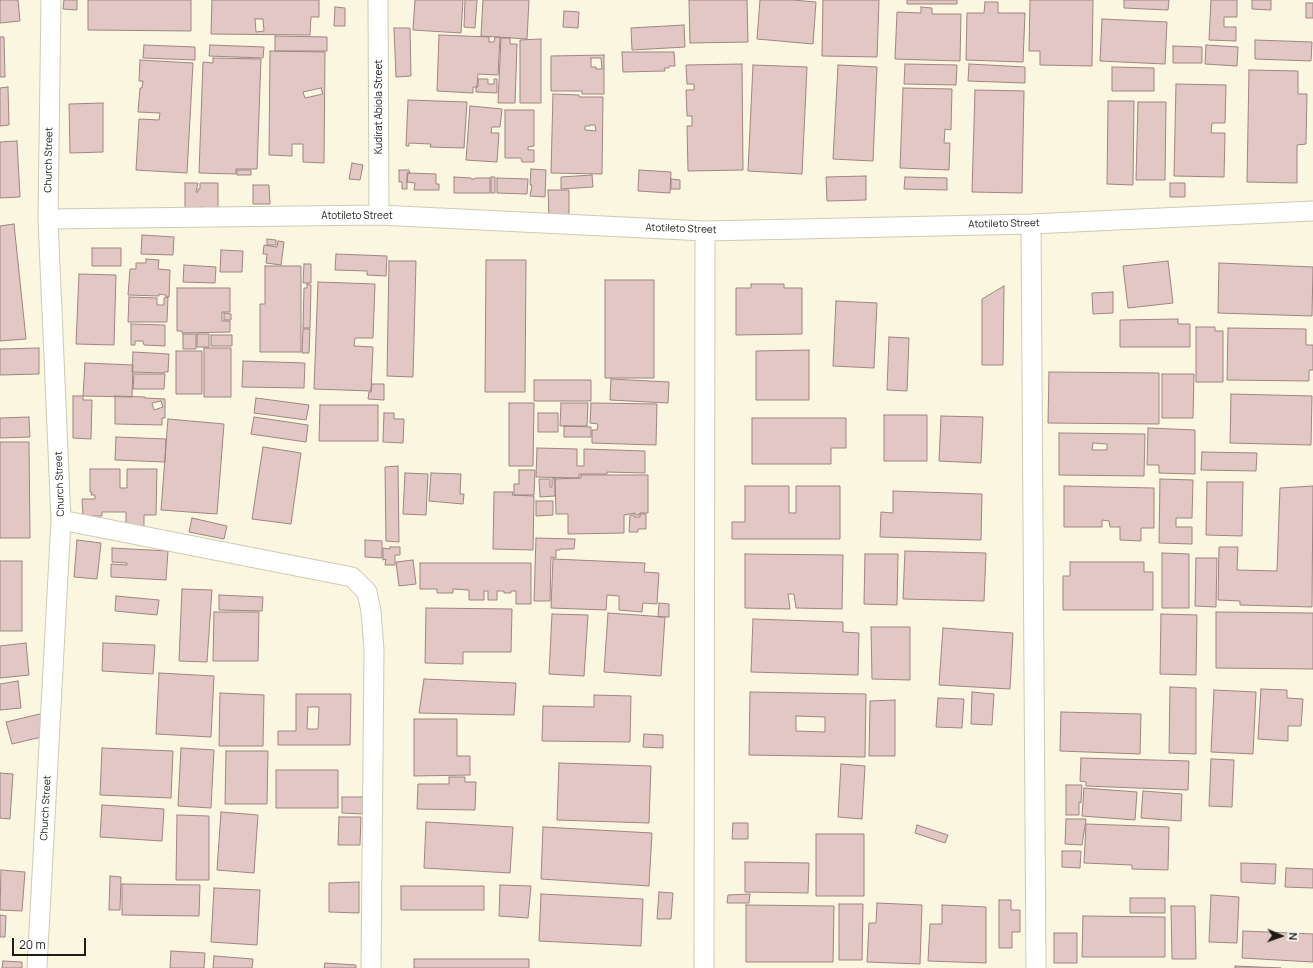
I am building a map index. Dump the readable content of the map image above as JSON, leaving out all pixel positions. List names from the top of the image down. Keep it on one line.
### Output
{"streets":{"street":["Kudirat Abiola Street","Church Street","Atotileto Street"]},"crossings":[["Kudirat Abiola Street","Atotileto Street"],["Church Street","Atotileto Street"]],"scale_bar":"20 m","north":"right"}
